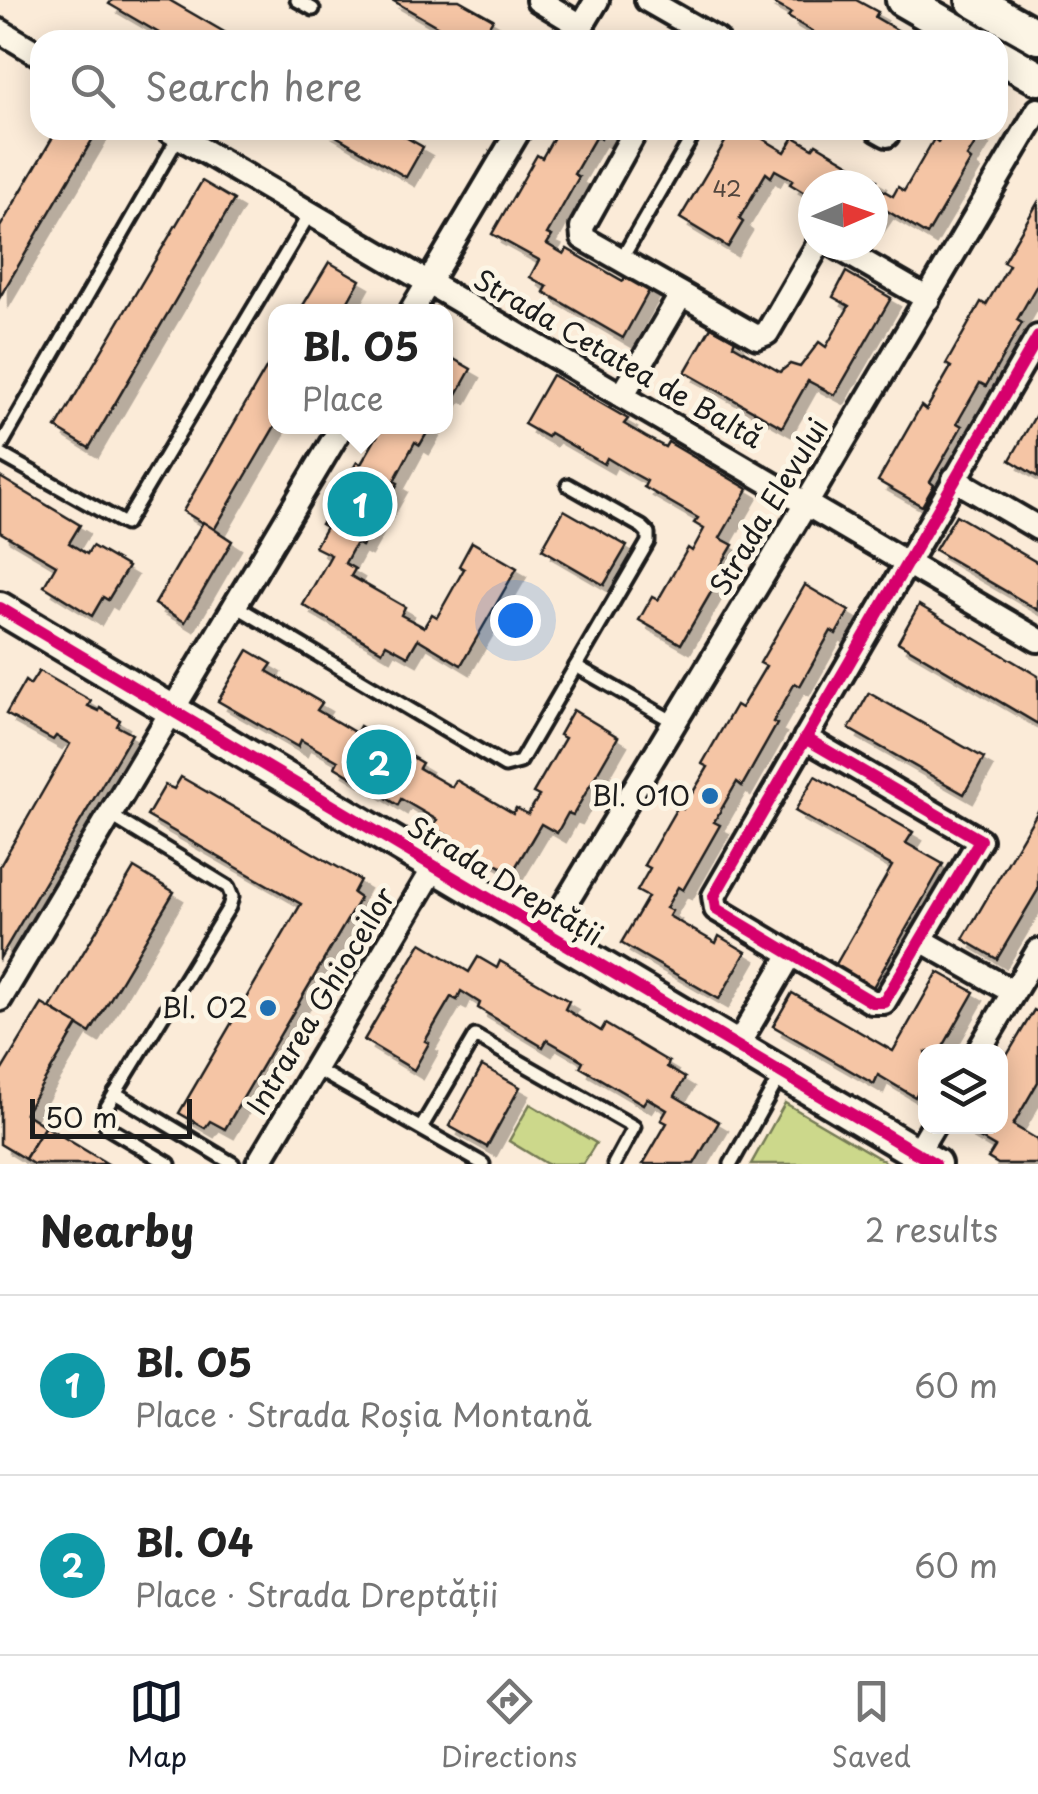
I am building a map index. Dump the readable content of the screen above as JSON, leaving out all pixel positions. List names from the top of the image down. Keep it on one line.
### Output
{"streets":{"street":["Strada Cetatea de Baltă","Strada Elevului","Strada Dreptății","Intrarea Ghioceilor"]},"crossings":[["Strada Cetatea de Baltă","Strada Elevului"],["Strada Elevului","Strada Dreptății"],["Strada Dreptății","Intrarea Ghioceilor"]],"places":["Bl. O10","Bl. O2"],"house_numbers":["42"],"scale_bar":"50 m","north":"right","page":{"search":"Search here","popup":["Bl. O5","Place"],"pins":["1","2"],"scale":"50 m","heading":["Nearby","2 results"],"list":[{"mark":"1","name":"Bl. O5","note":"Place · Strada Roșia Montană","value":"60 m"},{"mark":"2","name":"Bl. O4","note":"Place · Strada Dreptății","value":"60 m"}],"nav":["Map","Directions","Saved"]}}
